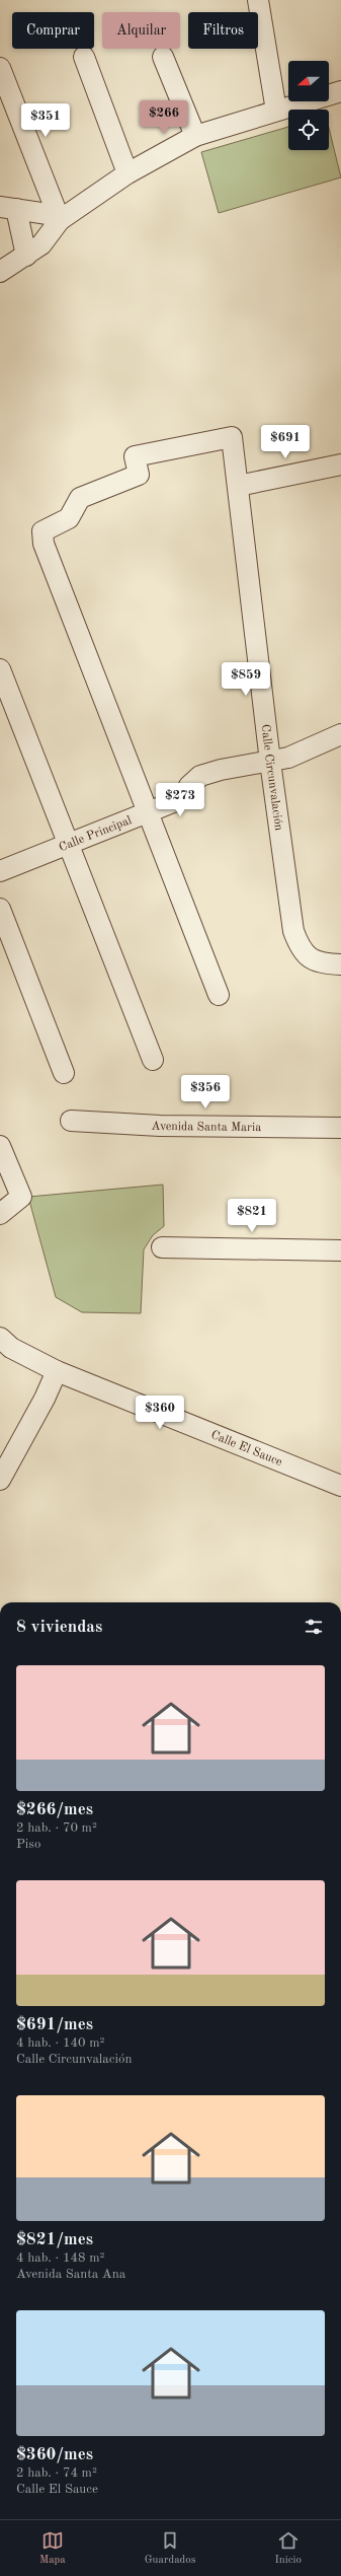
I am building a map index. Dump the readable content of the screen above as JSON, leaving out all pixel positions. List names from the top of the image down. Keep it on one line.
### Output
{"streets":{"street":["Calle Circunvalación","Calle Principal","Avenida Santa Maria","Calle El Sauce"]},"crossings":[["Calle Circunvalación","Calle Principal"]],"north":"left","page":{"chip":["Comprar","Alquilar","Filtros"],"price":["$266","$351","$691","$859","$273","$356","$821","$360"],"heading":"8 viviendas","list":[{"name":"$266/mes","note":"2 hab. · 70 m² · Piso"},{"name":"$691/mes","note":"4 hab. · 140 m² · Calle Circunvalación"},{"name":"$821/mes","note":"4 hab. · 148 m² · Avenida Santa Ana"},{"name":"$360/mes","note":"2 hab. · 74 m² · Calle El Sauce"}],"tabs":["Mapa","Guardados","Inicio"]}}
